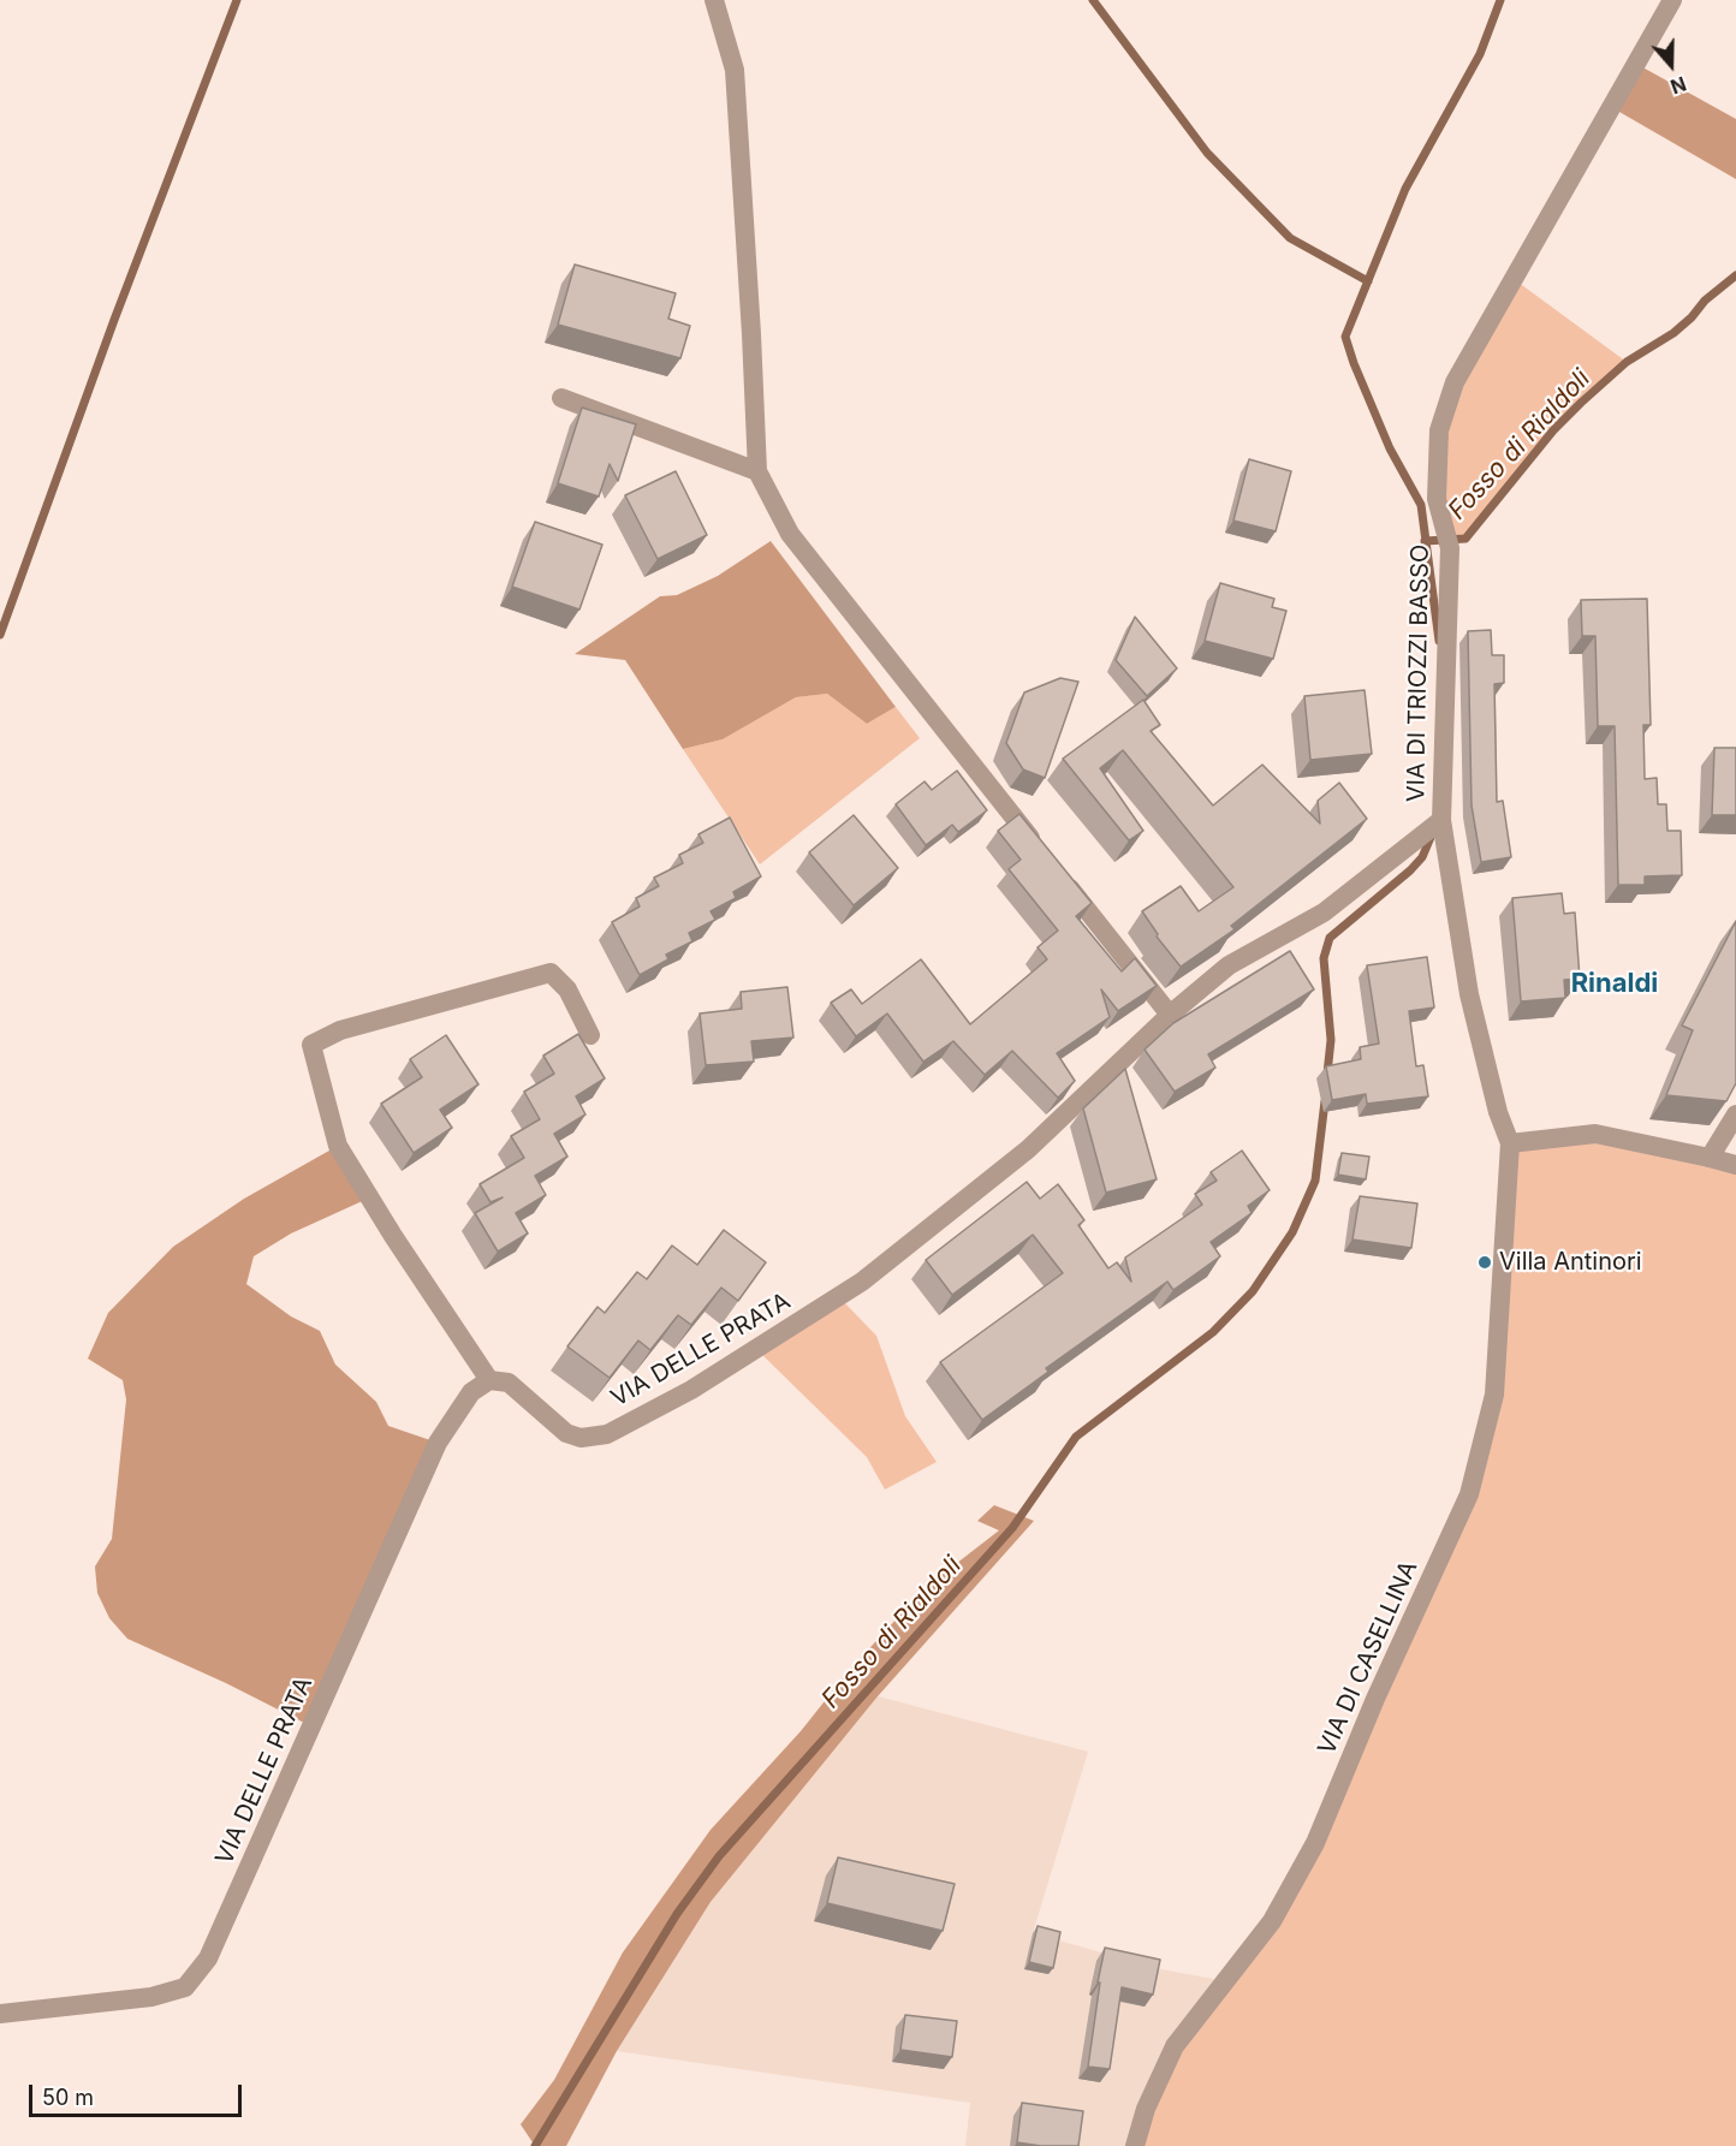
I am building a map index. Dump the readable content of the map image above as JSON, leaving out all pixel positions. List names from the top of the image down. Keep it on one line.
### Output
{"streets":{"street":["VIA DI TRIOZZI BASSO","VIA DELLE PRATA","VIA DI CASELLINA"]},"crossings":[["VIA DI TRIOZZI BASSO","VIA DELLE PRATA"],["VIA DI TRIOZZI BASSO","VIA DI CASELLINA"]],"districts":["Rinaldi"],"water":["Fosso di Rialdoli"],"places":["Villa Antinori"],"scale_bar":"50 m","north":"bottom"}
